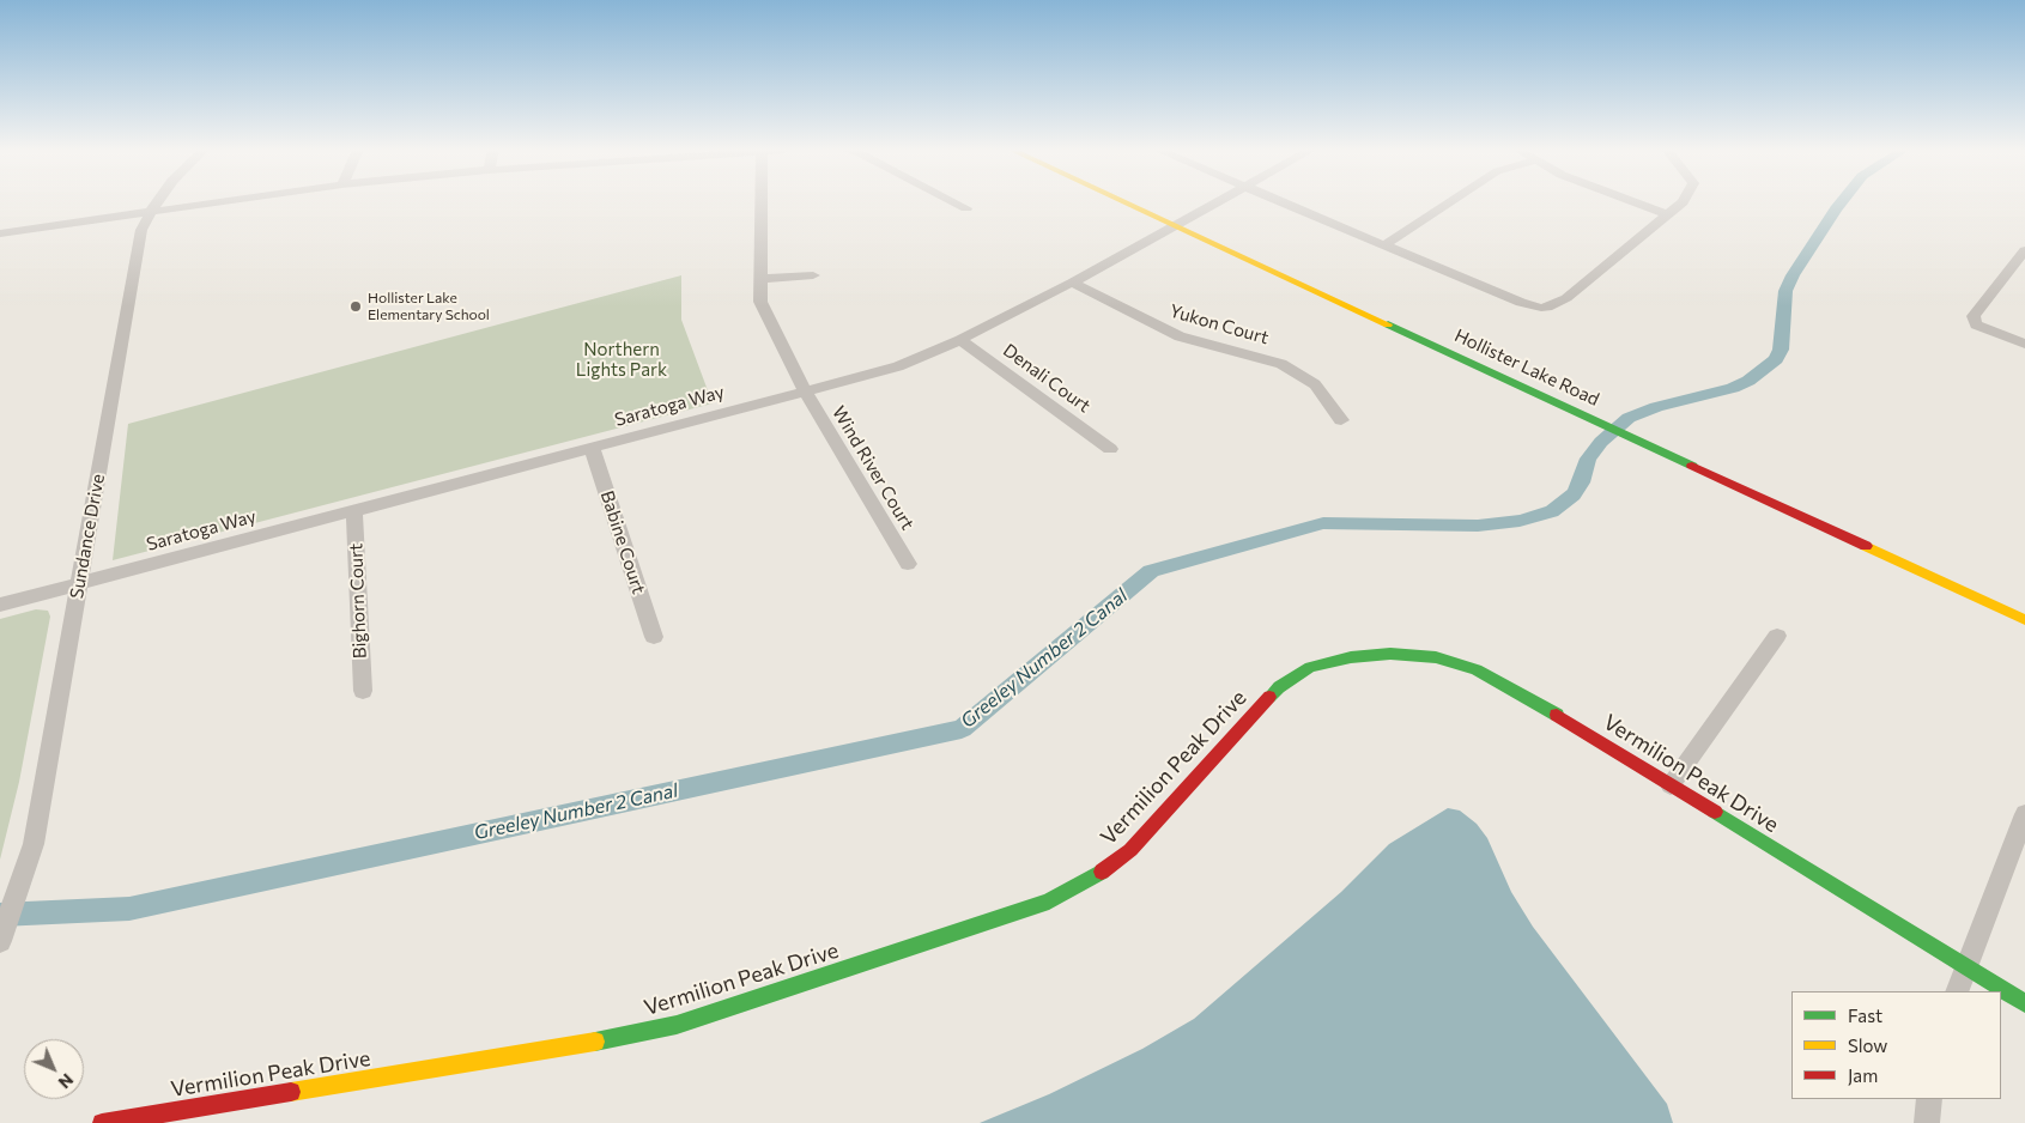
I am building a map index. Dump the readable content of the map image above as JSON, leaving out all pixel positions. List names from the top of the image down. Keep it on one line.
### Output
{"streets":{"street":["Yukon Court","Hollister Lake Road","Denali Court","Saratoga Way","Wind River Court","Sundance Drive","Babine Court","Bighorn Court","Vermilion Peak Drive"]},"crossings":[["Yukon Court","Saratoga Way"],["Hollister Lake Road","Saratoga Way"],["Denali Court","Saratoga Way"],["Saratoga Way","Wind River Court"],["Saratoga Way","Sundance Drive"],["Saratoga Way","Babine Court"],["Saratoga Way","Bighorn Court"]],"water":["Greeley Number 2 Canal"],"parks":["Northern Lights Park"],"places":["Hollister Lake Elementary School"],"legend":["Fast","Slow","Jam"],"north":"bottom right"}
